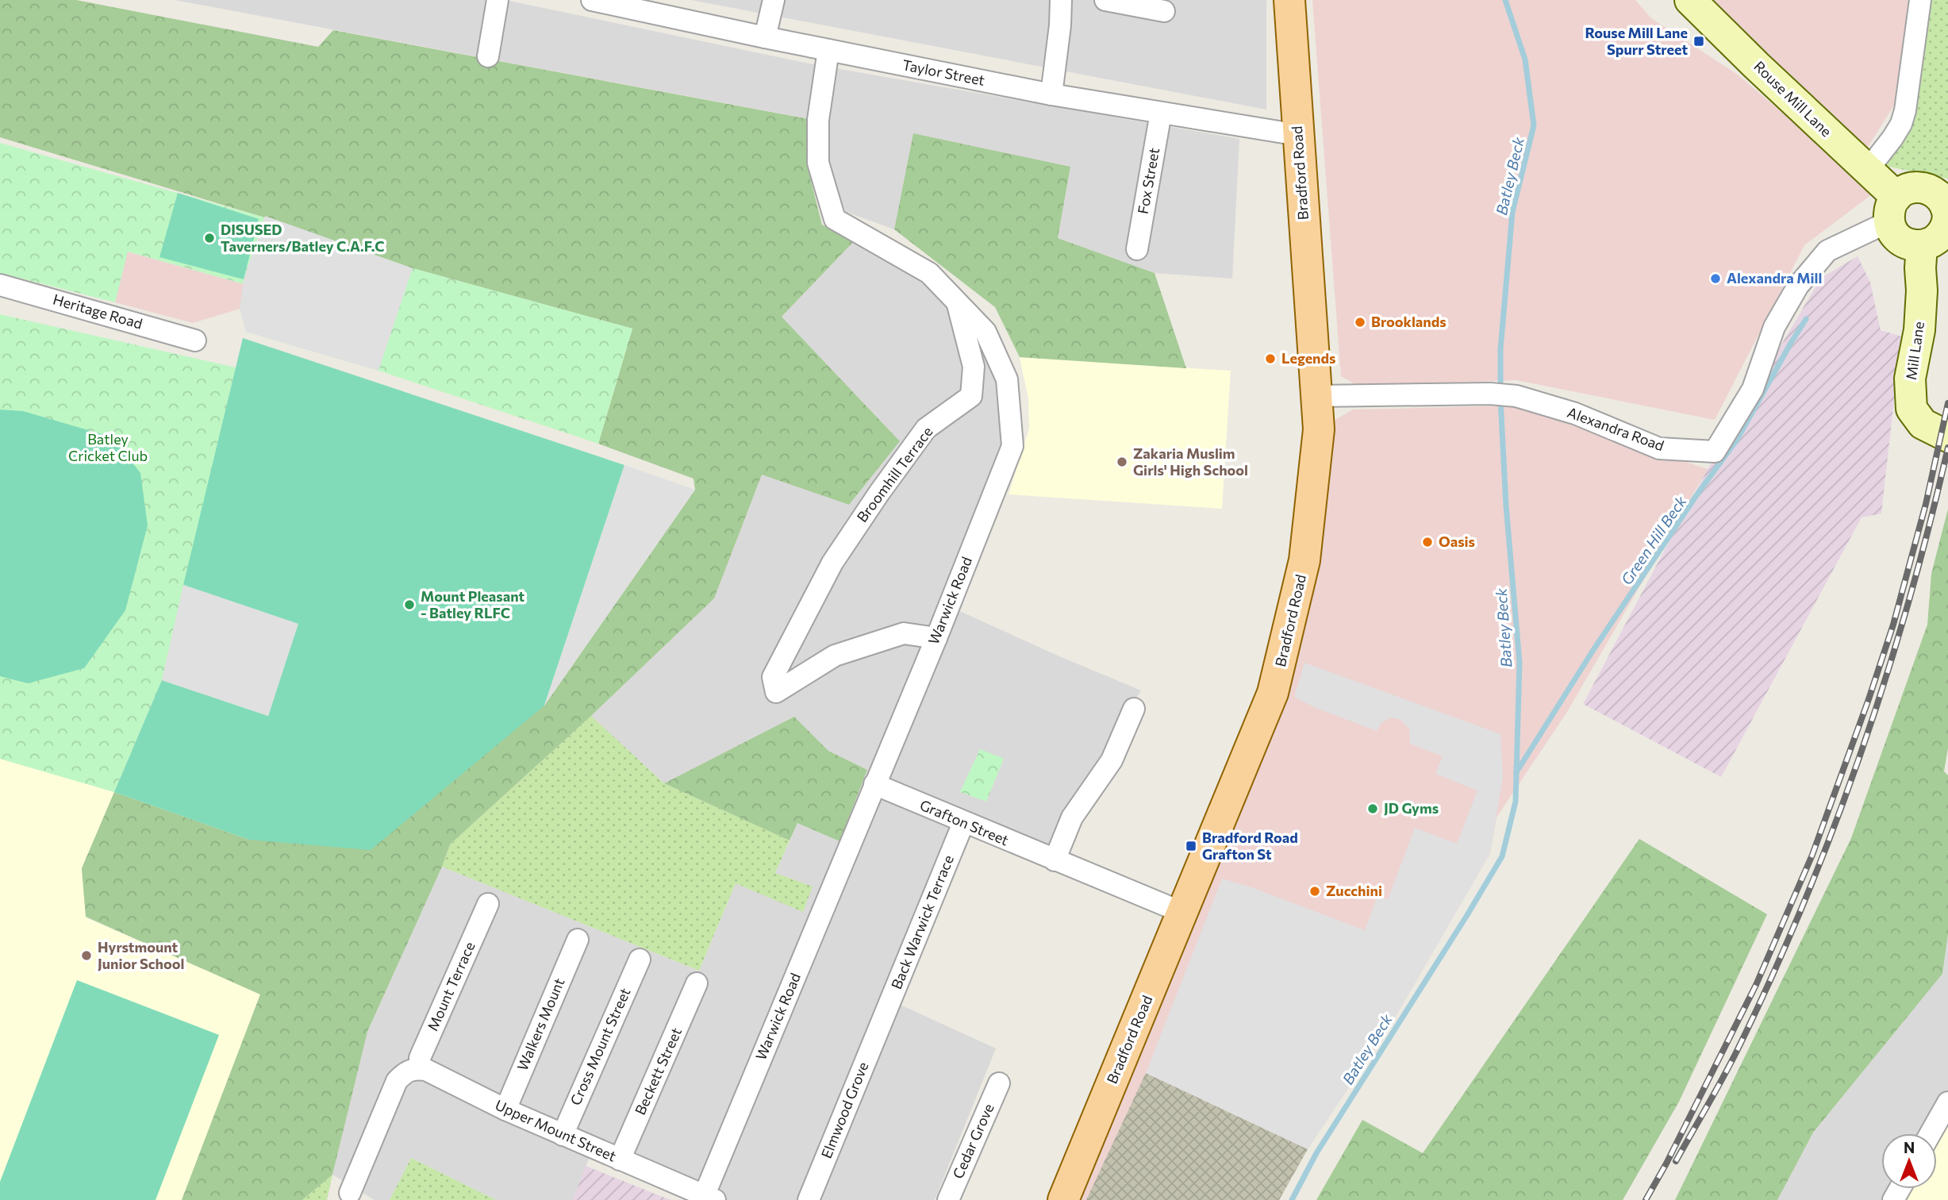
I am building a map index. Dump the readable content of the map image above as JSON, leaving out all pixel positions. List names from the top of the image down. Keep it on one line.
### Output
{"streets":{"main road":["Rouse Mill Lane","Bradford Road","Mill Lane"],"street":["Taylor Street","Fox Street","Heritage Road","Alexandra Road","Broomhill Terrace","Warwick Road","Grafton Street","Back Warwick Terrace","Mount Terrace","Walkers Mount","Cross Mount Street","Beckett Street","Elmwood Grove","Upper Mount Street","Cedar Grove"]},"crossings":[["Taylor Street","Bradford Road"],["Taylor Street","Fox Street"],["Taylor Street","Warwick Road"],["Rouse Mill Lane","Mill Lane"],["Rouse Mill Lane","Alexandra Road"],["Bradford Road","Alexandra Road"],["Bradford Road","Grafton Street"],["Mill Lane","Alexandra Road"],["Broomhill Terrace","Warwick Road"],["Warwick Road","Grafton Street"],["Warwick Road","Upper Mount Street"],["Grafton Street","Back Warwick Terrace"],["Back Warwick Terrace","Elmwood Grove"],["Mount Terrace","Upper Mount Street"],["Walkers Mount","Upper Mount Street"],["Cross Mount Street","Upper Mount Street"],["Beckett Street","Upper Mount Street"]],"water":["Batley Beck","Green Hill Beck"],"parks":["Batley Cricket Club"],"places":{"transit":["Rouse Mill Lane Spurr Street","Bradford Road Grafton St"],"other":["DISUSED Taverners/Batley C.A.F.C","Alexandra Mill","Brooklands","Legends","Zakaria Muslim Girls' High School","Oasis","Mount Pleasant - Batley RLFC","JD Gyms","Zucchini","Hyrstmount Junior School"]},"north":"top"}
